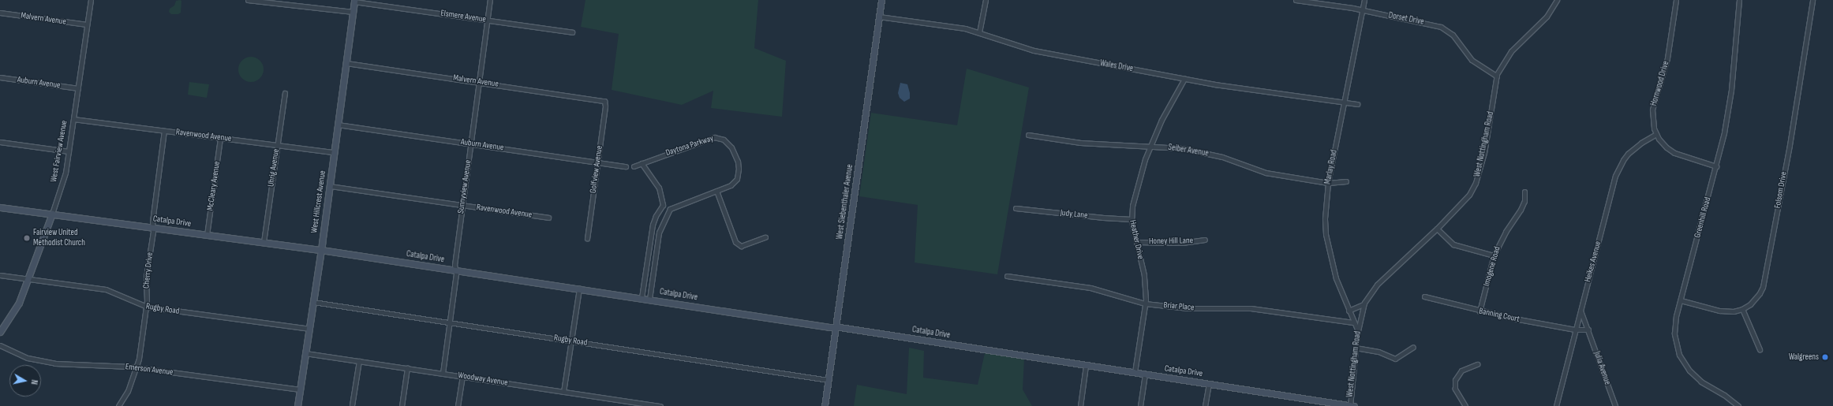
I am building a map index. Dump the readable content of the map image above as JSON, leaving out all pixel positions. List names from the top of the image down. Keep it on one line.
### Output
{"streets":{"street":["Elsmere Avenue","Malvern Avenue","Dorset Drive","Wales Drive","Auburn Avenue","Hornwood Drive","Ravenwood Avenue","West Nottingham Road","Daytona Parkway","Seiber Avenue","West Fairview Avenue","Marlay Road","Uhrig Avenue","Golfview Avenue","McCleary Avenue","Sunnyview Avenue","Folsom Drive","West Hillcrest Avenue","West Siebenthaler Avenue","Judy Lane","Greenhill Road","Catalpa Drive","Heather Drive","Honey Hill Lane","Heikes Avenue","Imogene Road","Cherry Drive","Briar Place","Rugby Road","Banning Court","Julia Avenue","Emerson Avenue","Woodway Avenue"]},"crossings":[["Elsmere Avenue","Sunnyview Avenue"],["Elsmere Avenue","West Hillcrest Avenue"],["Malvern Avenue","West Fairview Avenue"],["Malvern Avenue","Golfview Avenue"],["Malvern Avenue","Sunnyview Avenue"],["Malvern Avenue","West Hillcrest Avenue"],["Dorset Drive","West Nottingham Road"],["Dorset Drive","Marlay Road"],["Wales Drive","Marlay Road"],["Wales Drive","West Siebenthaler Avenue"],["Wales Drive","Heather Drive"],["Auburn Avenue","West Fairview Avenue"],["Auburn Avenue","Golfview Avenue"],["Auburn Avenue","Sunnyview Avenue"],["Auburn Avenue","West Hillcrest Avenue"],["Hornwood Drive","Greenhill Road"],["Hornwood Drive","Heikes Avenue"],["Ravenwood Avenue","West Fairview Avenue"],["Ravenwood Avenue","Uhrig Avenue"],["Ravenwood Avenue","McCleary Avenue"],["Ravenwood Avenue","Sunnyview Avenue"],["Ravenwood Avenue","West Hillcrest Avenue"],["Ravenwood Avenue","Cherry Drive"],["West Nottingham Road","Marlay Road"],["West Nottingham Road","Catalpa Drive"],["Seiber Avenue","Marlay Road"],["Seiber Avenue","Heather Drive"],["West Fairview Avenue","Catalpa Drive"],["West Fairview Avenue","Rugby Road"],["Marlay Road","Briar Place"],["Uhrig Avenue","Catalpa Drive"],["McCleary Avenue","Catalpa Drive"],["Sunnyview Avenue","Catalpa Drive"],["Sunnyview Avenue","Rugby Road"],["Sunnyview Avenue","Woodway Avenue"],["Folsom Drive","Greenhill Road"],["West Hillcrest Avenue","Catalpa Drive"],["West Hillcrest Avenue","Rugby Road"],["West Hillcrest Avenue","Emerson Avenue"],["West Hillcrest Avenue","Woodway Avenue"],["West Siebenthaler Avenue","Catalpa Drive"],["West Siebenthaler Avenue","Rugby Road"],["Judy Lane","Heather Drive"],["Catalpa Drive","Heather Drive"],["Catalpa Drive","Cherry Drive"],["Heather Drive","Honey Hill Lane"],["Heather Drive","Briar Place"],["Heikes Avenue","Banning Court"],["Heikes Avenue","Julia Avenue"],["Imogene Road","Banning Court"],["Cherry Drive","Rugby Road"],["Cherry Drive","Emerson Avenue"]],"places":["Fairview United Methodist Church","Walgreens"],"north":"right"}
